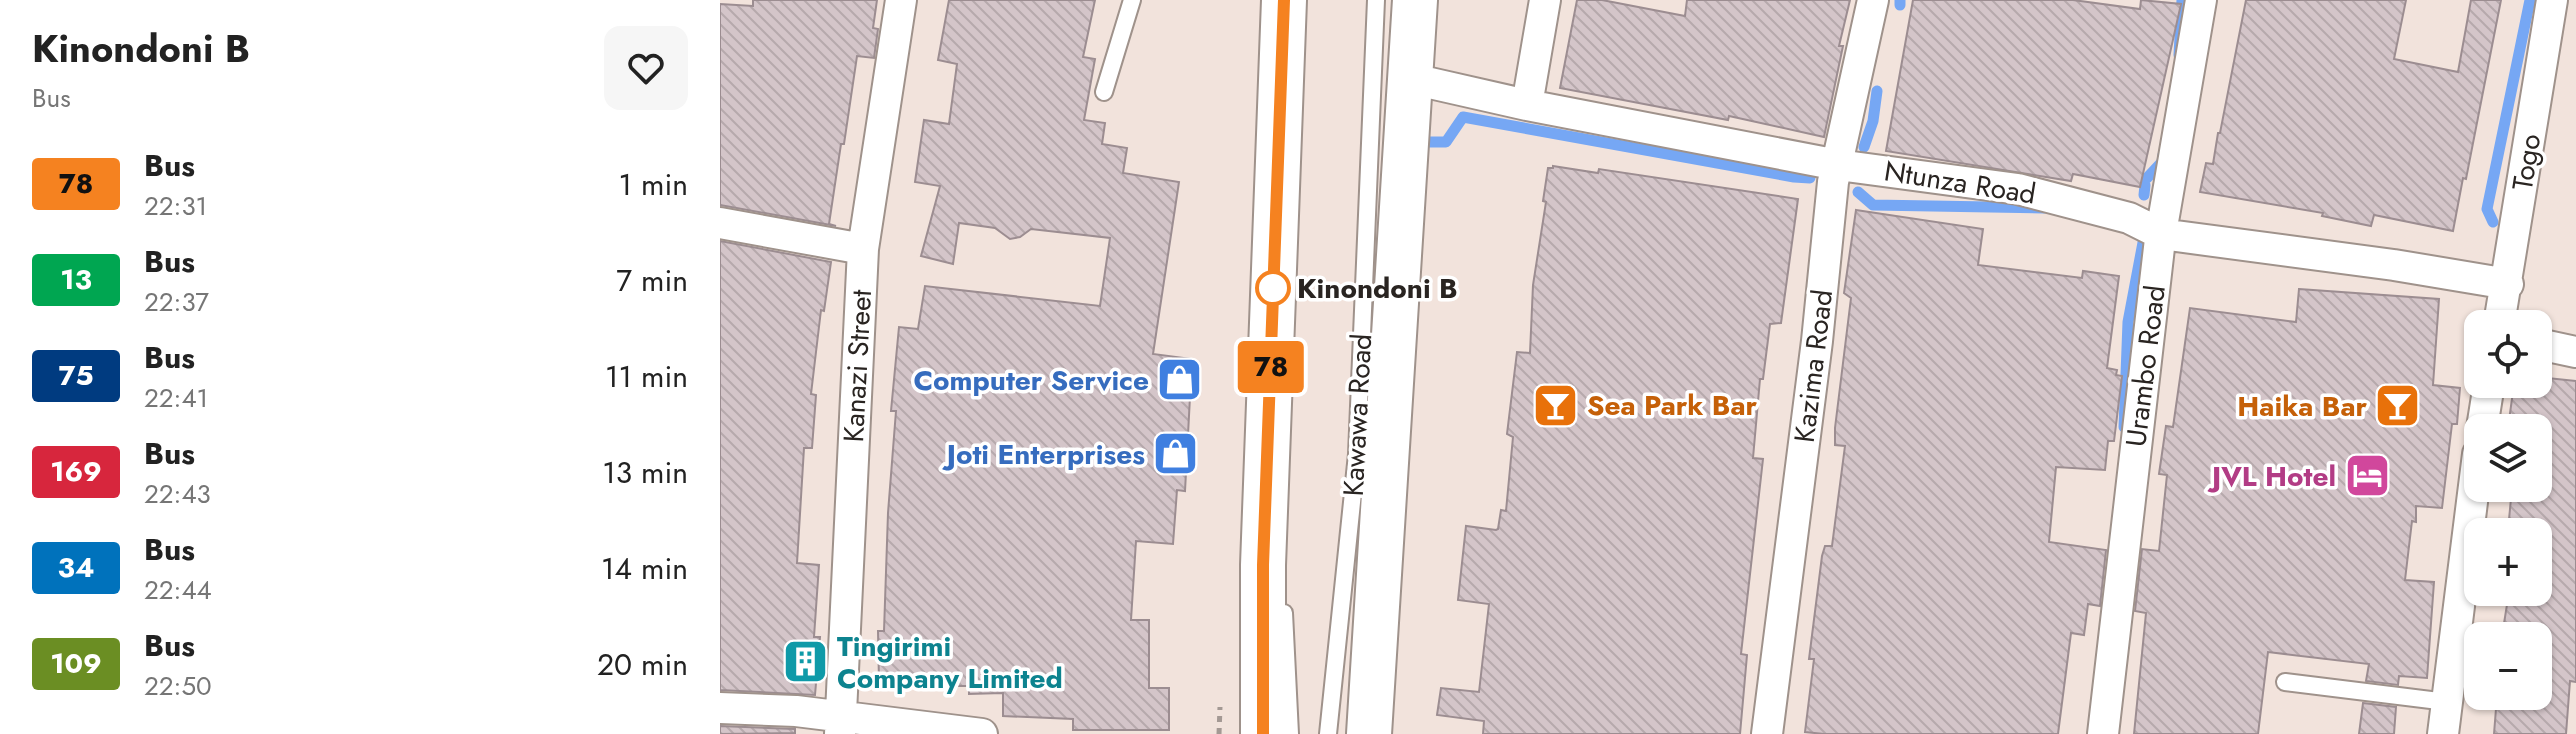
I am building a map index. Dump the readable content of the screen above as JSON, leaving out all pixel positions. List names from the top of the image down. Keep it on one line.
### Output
{"streets":{"main road":["Kawawa Road"],"street":["Togo","Ntunza Road","Kanazi Street","Kazima Road","Urambo Road"]},"crossings":[["Togo","Ntunza Road"],["Ntunza Road","Kazima Road"],["Ntunza Road","Urambo Road"],["Ntunza Road","Kawawa Road"]],"places":{"other":["Kinondoni B"],"shop":["Computer Service","Joti Enterprises"],"bar":["Sea Park Bar","Haika Bar"],"hotel":["JVL Hotel"],"building":["Tingirimi Company Limited"]},"lines":["bus line 78"],"page":{"heading":["Kinondoni B","Bus"],"on_map":"78","list":[{"mark":"78","name":"Bus","note":"22:31","value":"1 min"},{"mark":"13","name":"Bus","note":"22:37","value":"7 min"},{"mark":"75","name":"Bus","note":"22:41","value":"11 min"},{"mark":"169","name":"Bus","note":"22:43","value":"13 min"},{"mark":"34","name":"Bus","note":"22:44","value":"14 min"},{"mark":"109","name":"Bus","note":"22:50","value":"20 min"}],"map_buttons":["+","−"]}}
